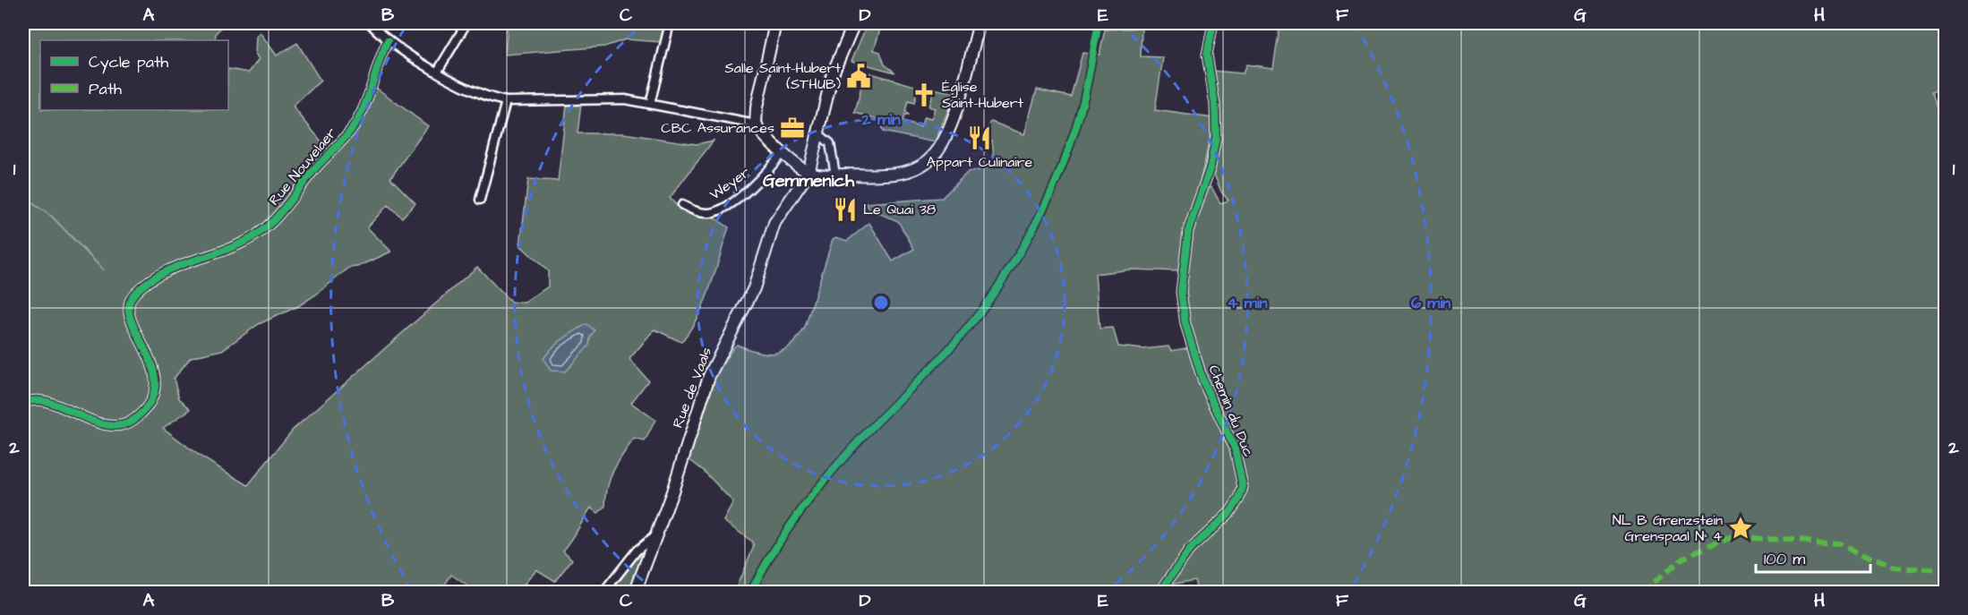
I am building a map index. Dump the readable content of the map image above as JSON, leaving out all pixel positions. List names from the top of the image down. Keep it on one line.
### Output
{"streets":{"main road":["Rue de Vaals"],"street":["Rue Nouvelaer","Weyer","Chemin du Duc"]},"districts":["Gemmenich"],"places":{"public building":["Salle Saint-Hubert (STHUB)"],"church":["Église Saint-Hubert"],"office":["CBC Assurances"],"restaurant":["Appart Culinaire","Le Quai 38"],"place":["NL B Grenzstein Grenspaal N° 4"]},"legend":["Cycle path","Path"],"scale_bar":"100 m","grid":{"columns":["A","B","C","D","E","F","G","H"],"rows":["1","2"]},"rings":["2 min","4 min","6 min"]}
